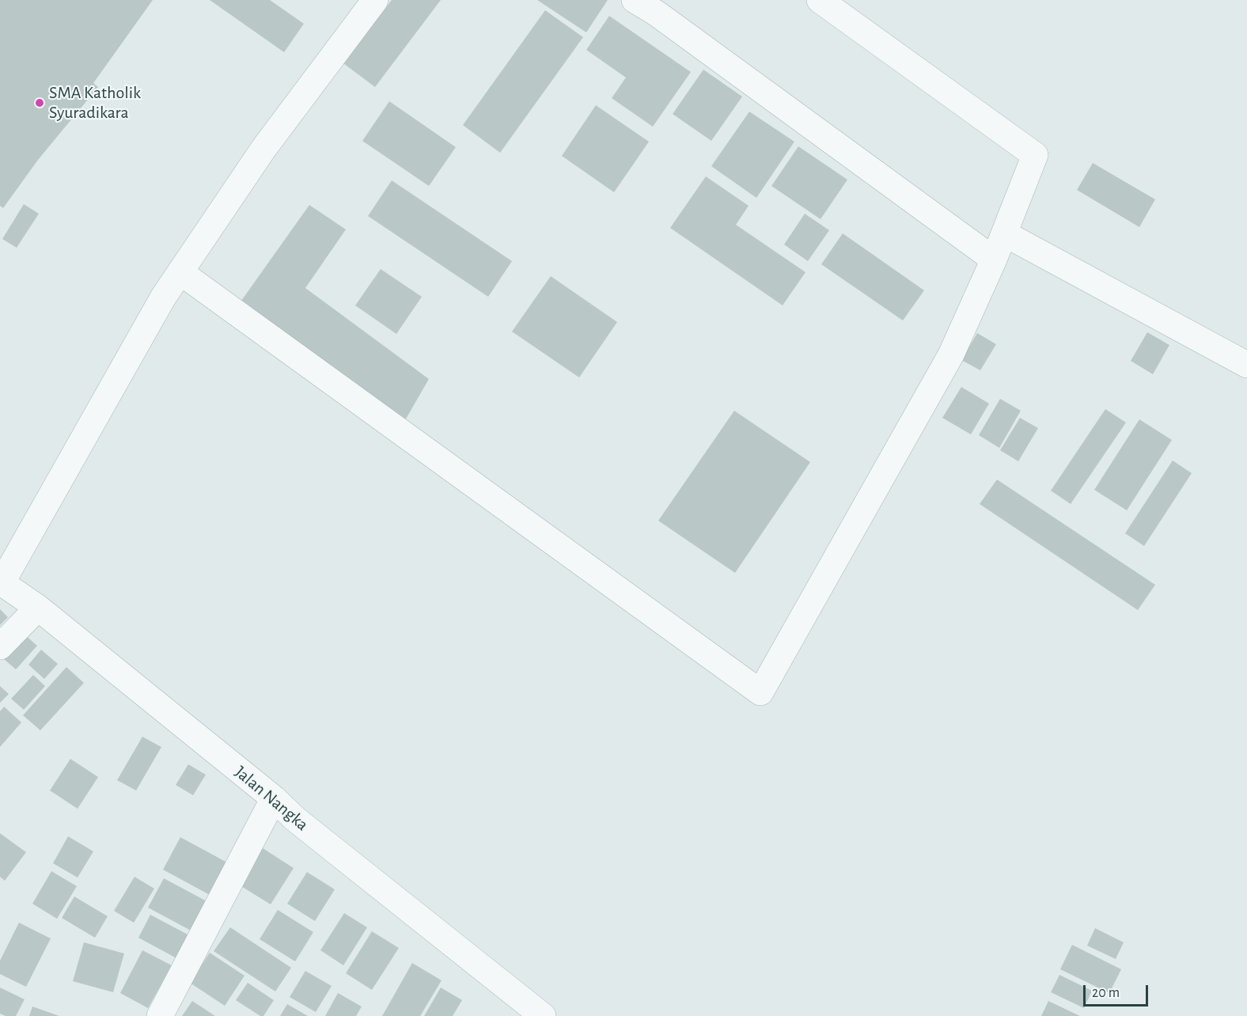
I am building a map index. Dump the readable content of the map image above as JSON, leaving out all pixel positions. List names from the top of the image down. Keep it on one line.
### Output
{"streets":{"street":["Jalan Nangka"]},"places":["SMA Katholik Syuradikara"],"scale_bar":"20 m"}
